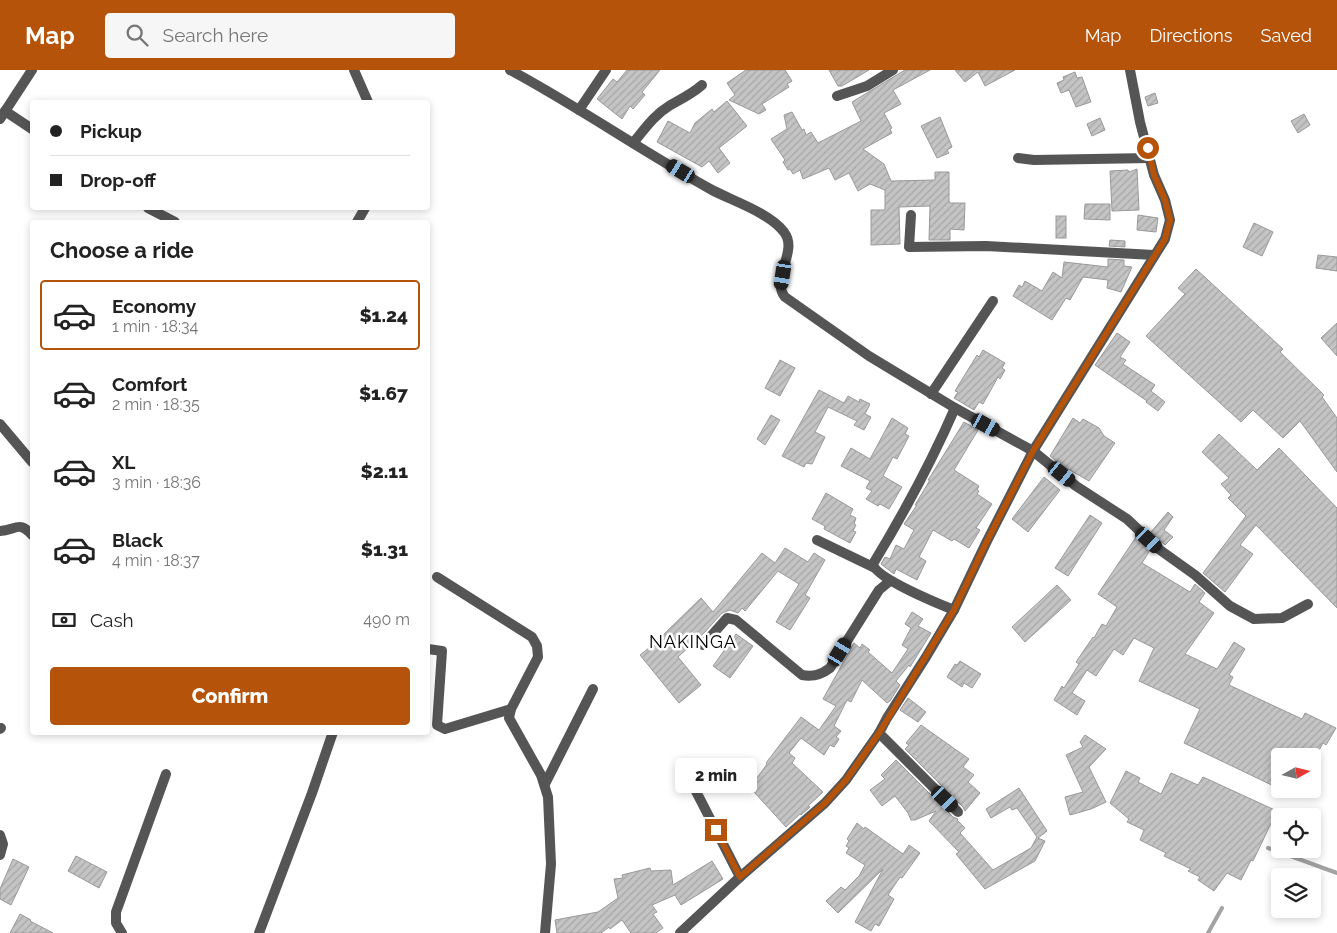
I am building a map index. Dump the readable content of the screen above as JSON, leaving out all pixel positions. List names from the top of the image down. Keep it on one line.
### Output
{"districts":["NAKINGA"],"north":"right","page":{"header":"Map","search":"Search here","nav":["Map","Directions","Saved"],"banner":["Pickup","Drop-off"],"heading":"Choose a ride","list":[{"name":"Economy","note":"1 min · 18:34","value":"$1.24"},{"name":"Comfort","note":"2 min · 18:35","value":"$1.67"},{"name":"XL","note":"3 min · 18:36","value":"$2.11"},{"name":"Black","note":"4 min · 18:37","value":"$1.31"}],"pay":["Cash","490 m"],"buttons":"Confirm","bubble":"2 min"}}
